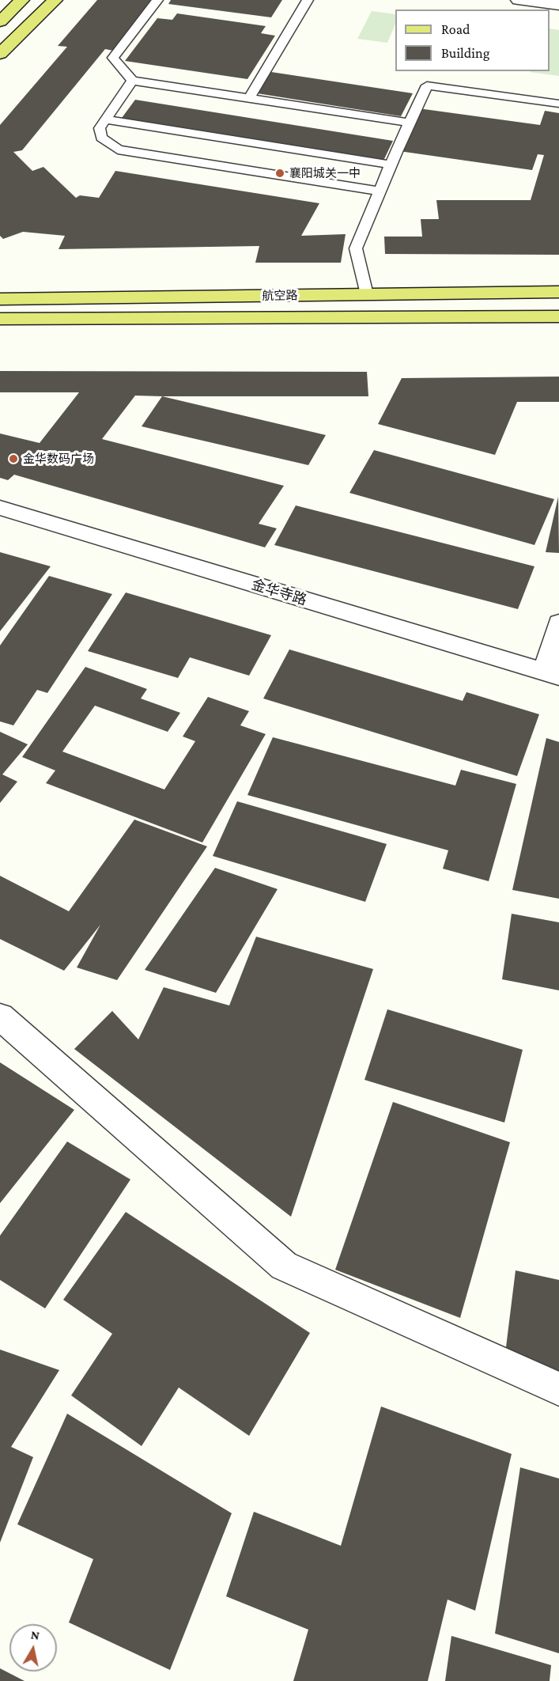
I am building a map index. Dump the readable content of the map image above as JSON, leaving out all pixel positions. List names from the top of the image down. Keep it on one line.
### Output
{"streets":{"main road":["航空路"],"street":["金华寺路"]},"places":["襄阳城关一中","金华数码广场"],"legend":["Road","Building"],"north":"top"}
